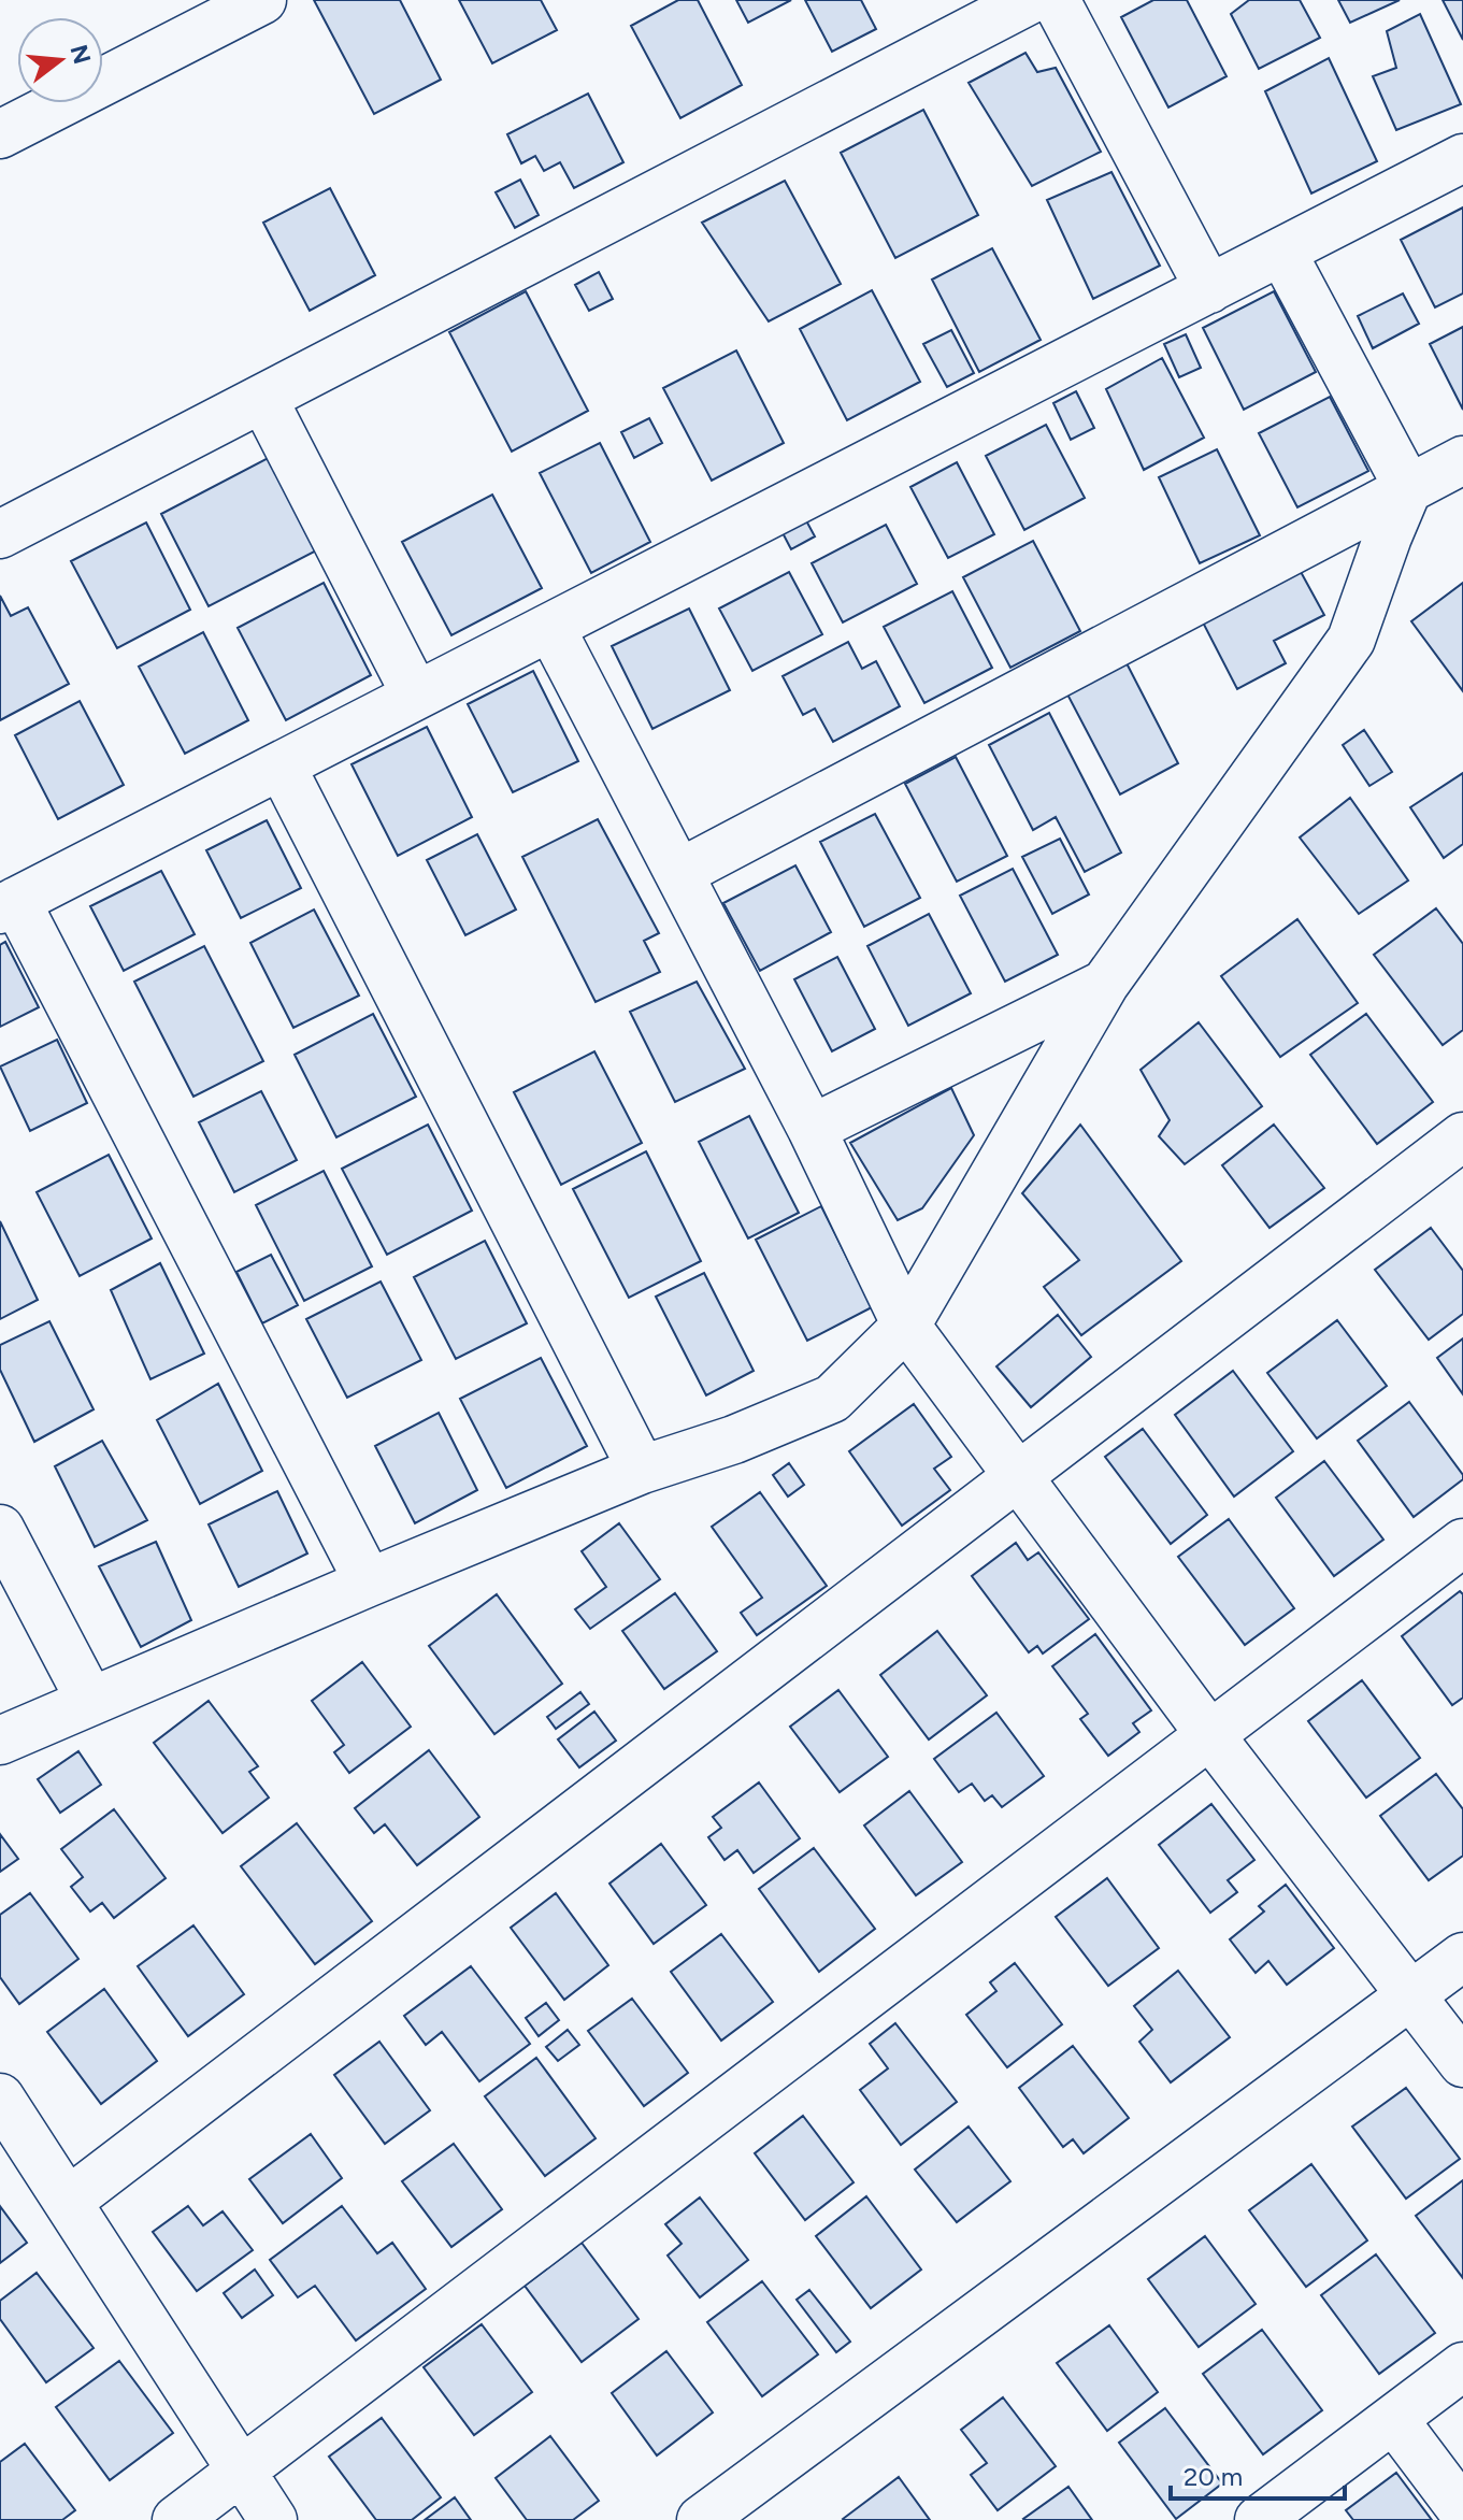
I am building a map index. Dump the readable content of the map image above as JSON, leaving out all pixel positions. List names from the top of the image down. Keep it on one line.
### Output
{"scale_bar":"20 m","north":"right"}
